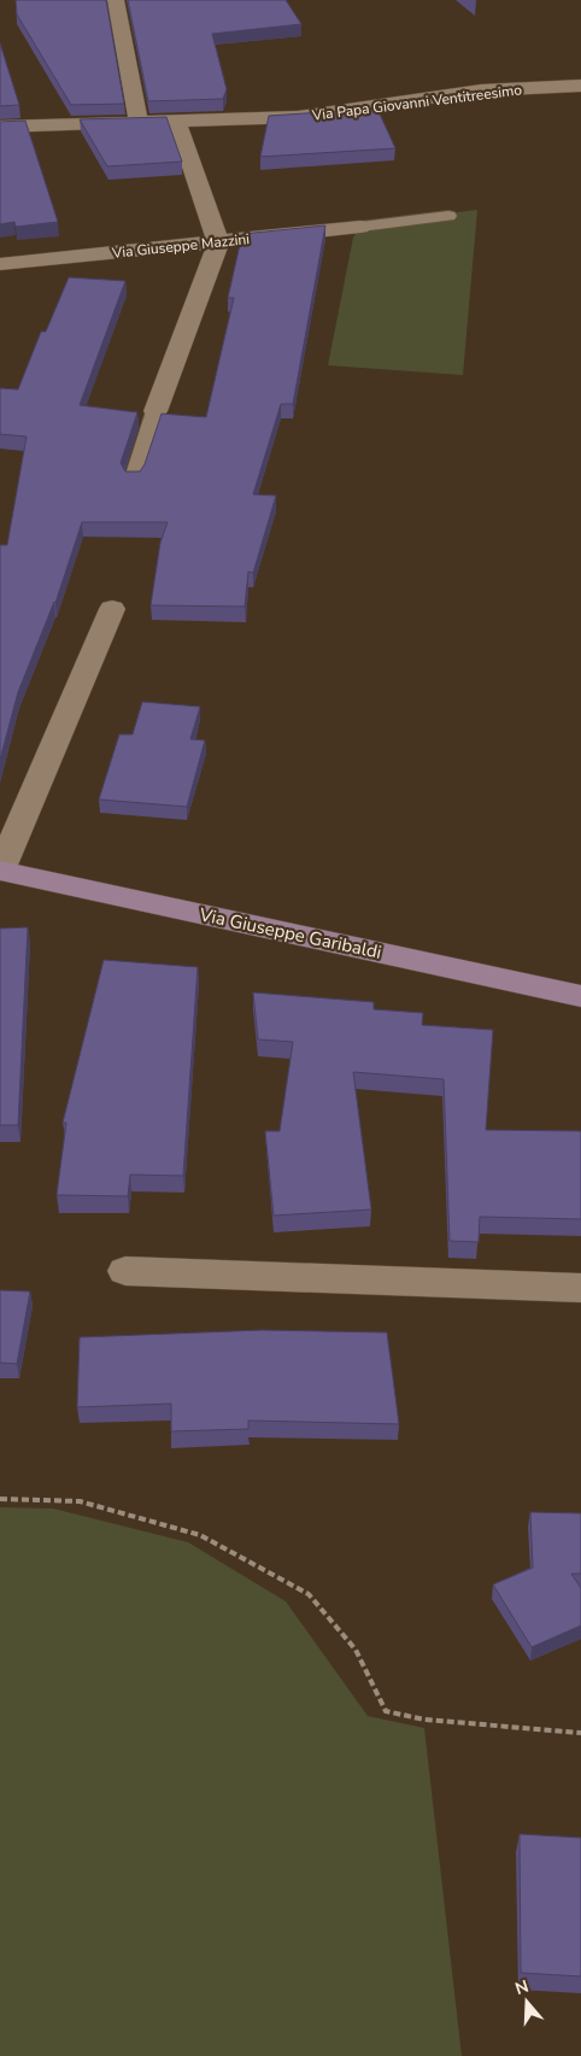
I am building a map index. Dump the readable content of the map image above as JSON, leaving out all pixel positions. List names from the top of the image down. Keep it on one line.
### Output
{"streets":{"street":["Via Papa Giovanni Ventitreesimo","Via Giuseppe Mazzini","Via Giuseppe Garibaldi"]},"north":"top"}
